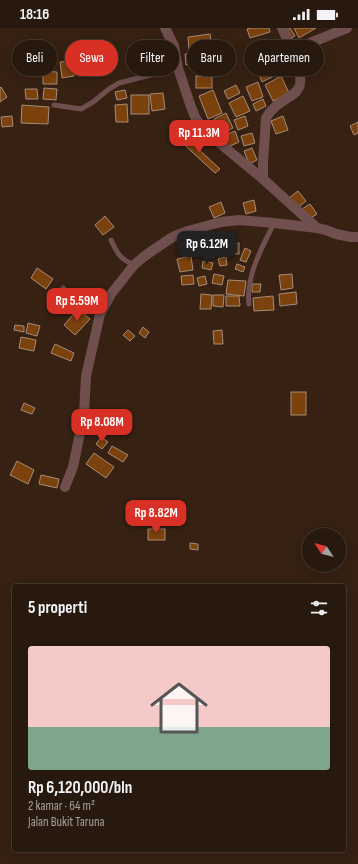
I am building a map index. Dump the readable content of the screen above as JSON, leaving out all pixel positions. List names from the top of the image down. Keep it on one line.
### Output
{"north":"top left","page":{"status":"18:16","chip":["Beli","Sewa","Filter","Baru","Apartemen"],"price":["Rp 11.3M","Rp 6.12M","Rp 5.59M","Rp 8.08M","Rp 8.82M"],"heading":"5 properti","list":[{"name":"Rp 6,120,000/bln","note":"2 kamar · 64 m² · Jalan Bukit Taruna"}]}}
